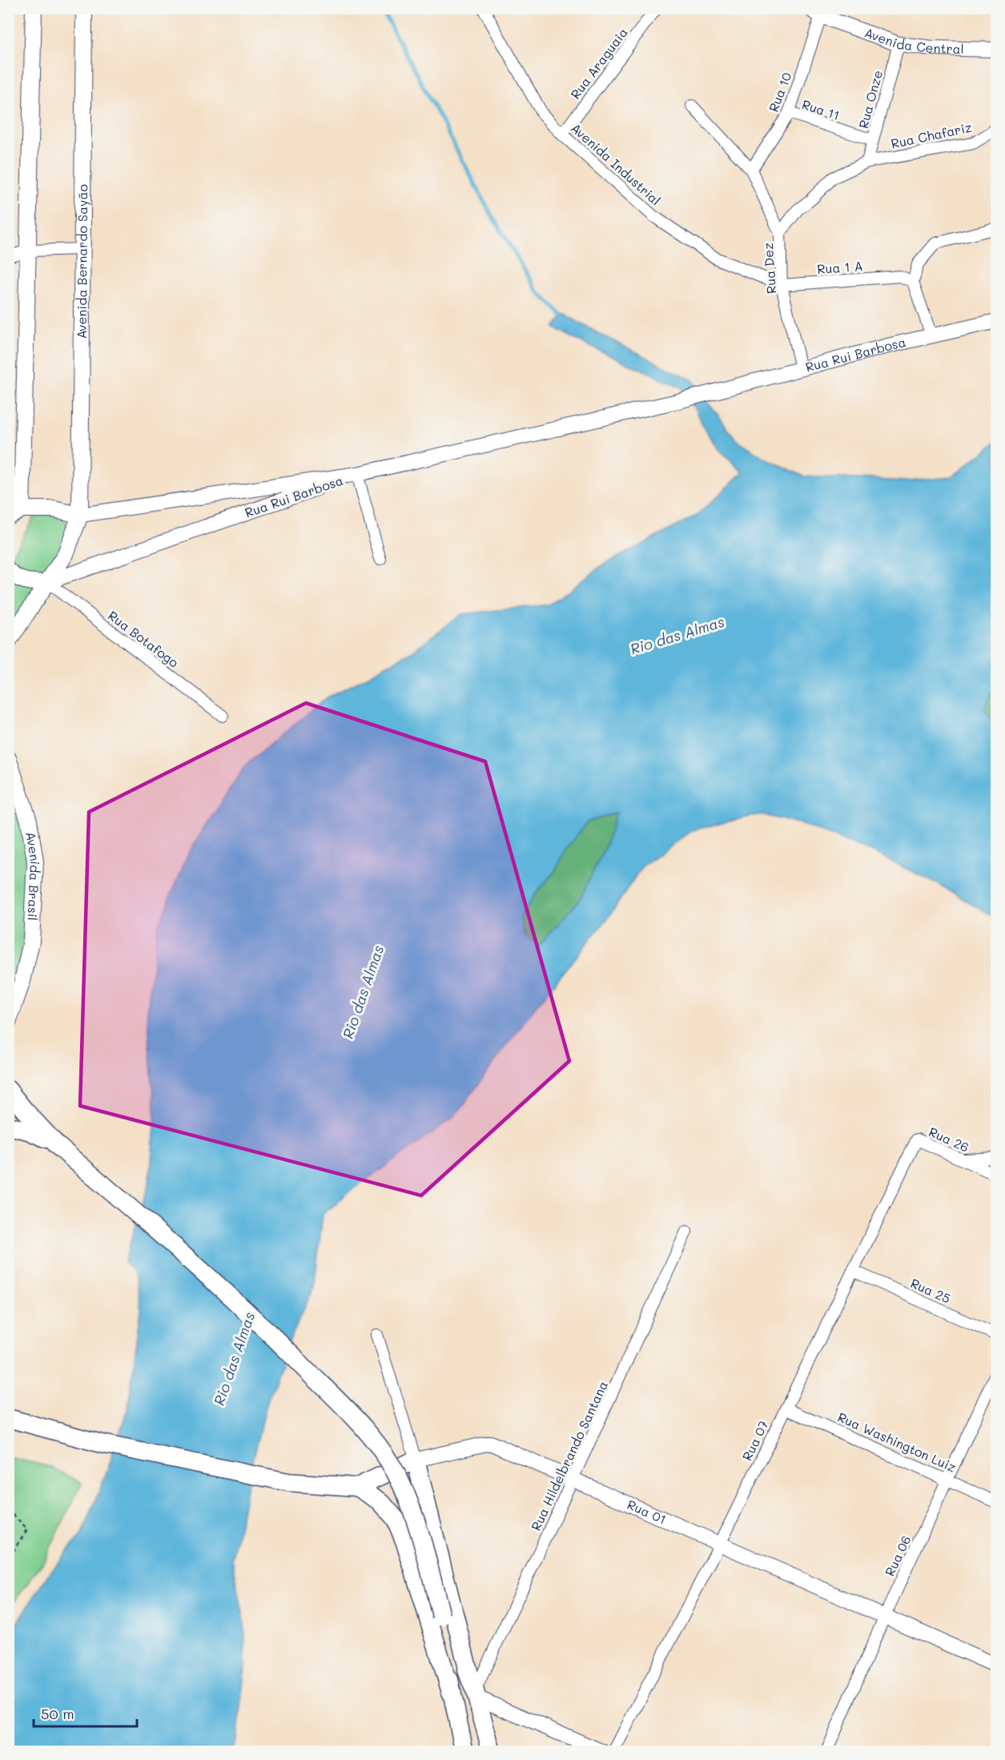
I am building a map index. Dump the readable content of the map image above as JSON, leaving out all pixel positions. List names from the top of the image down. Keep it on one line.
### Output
{"streets":{"main road":["Avenida Bernardo Sayão","Avenida Brasil","Rua 01"],"street":["Avenida Central","Rua Araguaia","Rua 10","Rua Onze","Rua 11","Rua Chafariz","Avenida Industrial","Rua 1 A","Rua Dez","Rua Rui Barbosa","Rua Botafogo","Rua 26","Rua 25","Rua 07","Rua Washington Luiz","Rua Hildelbrando Santana","Rua 06"]},"crossings":[["Avenida Central","Rua 10"],["Avenida Central","Rua Onze"],["Rua Araguaia","Avenida Industrial"],["Rua 10","Rua 11"],["Rua 10","Rua Dez"],["Rua Onze","Rua 11"],["Rua Onze","Rua Chafariz"],["Rua Chafariz","Rua Dez"],["Avenida Industrial","Rua 1 A"],["Avenida Industrial","Rua Dez"],["Avenida Bernardo Sayão","Rua Rui Barbosa"],["Avenida Bernardo Sayão","Rua Botafogo"],["Rua 1 A","Rua Dez"],["Rua Dez","Rua Rui Barbosa"],["Rua Rui Barbosa","Rua Botafogo"],["Rua 26","Rua 07"],["Rua 25","Rua 07"],["Rua 07","Rua Washington Luiz"],["Rua 07","Rua 01"],["Rua Washington Luiz","Rua 06"],["Rua Hildelbrando Santana","Rua 01"],["Rua 01","Rua 06"]],"water":["Rio das Almas"],"scale_bar":"50 m"}
